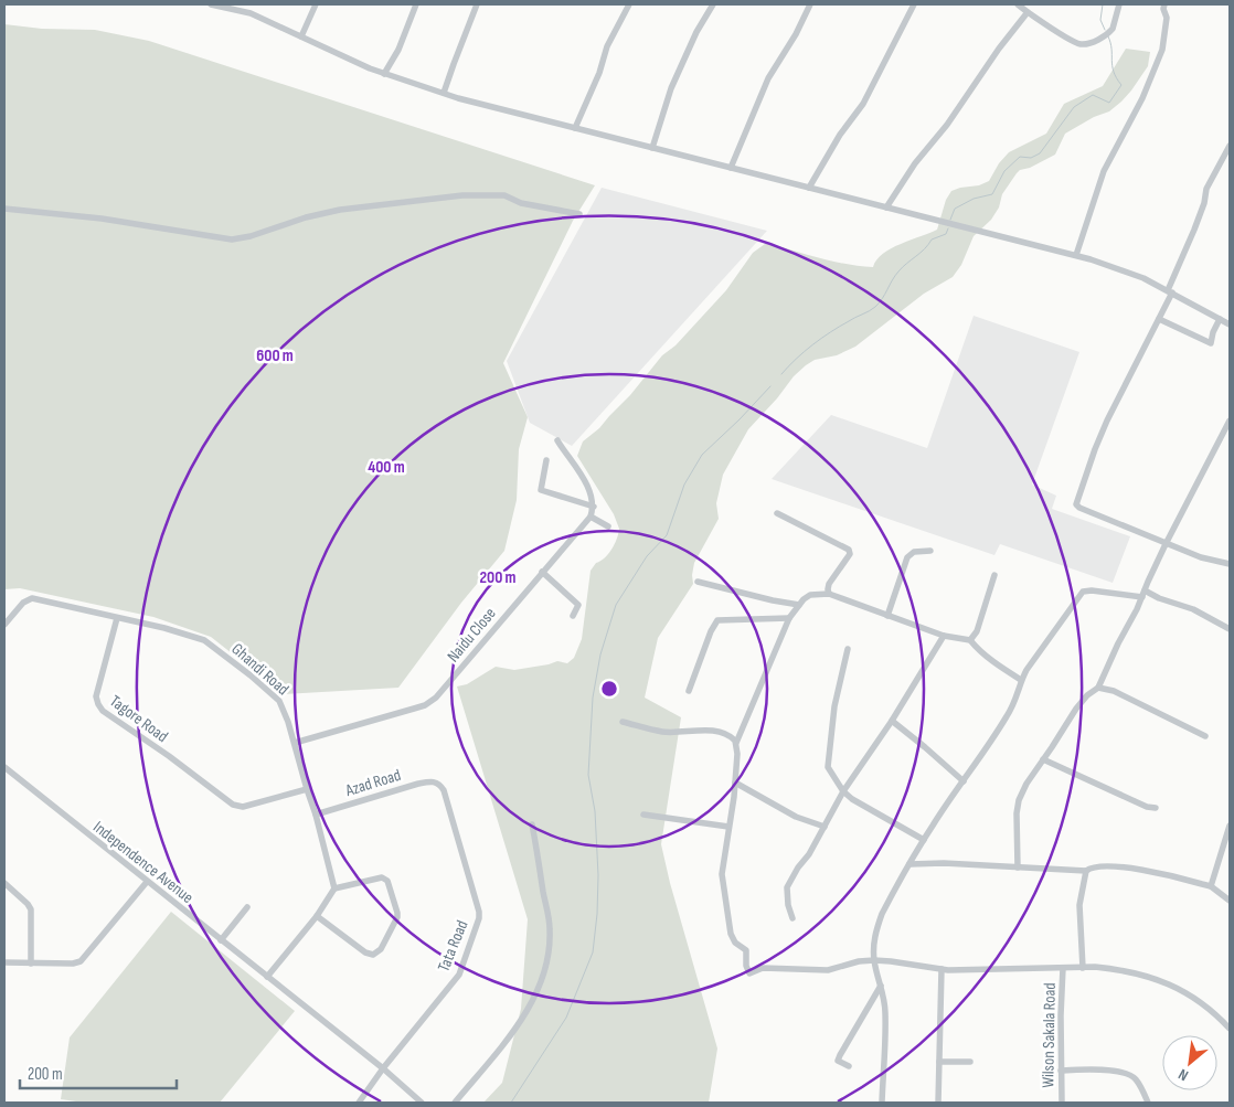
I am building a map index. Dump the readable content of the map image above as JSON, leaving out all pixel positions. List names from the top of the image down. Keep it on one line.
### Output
{"streets":{"street":["Naidu Close","Ghandi Road","Tagore Road","Azad Road","Independence Avenue","Tata Road","Wilson Sakala Road"]},"crossings":[["Naidu Close","Ghandi Road"],["Ghandi Road","Tagore Road"],["Ghandi Road","Azad Road"],["Azad Road","Tata Road"],["Independence Avenue","Tata Road"]],"scale_bar":"200 m","north":"bottom left","rings":["600 m","400 m","200 m"]}
